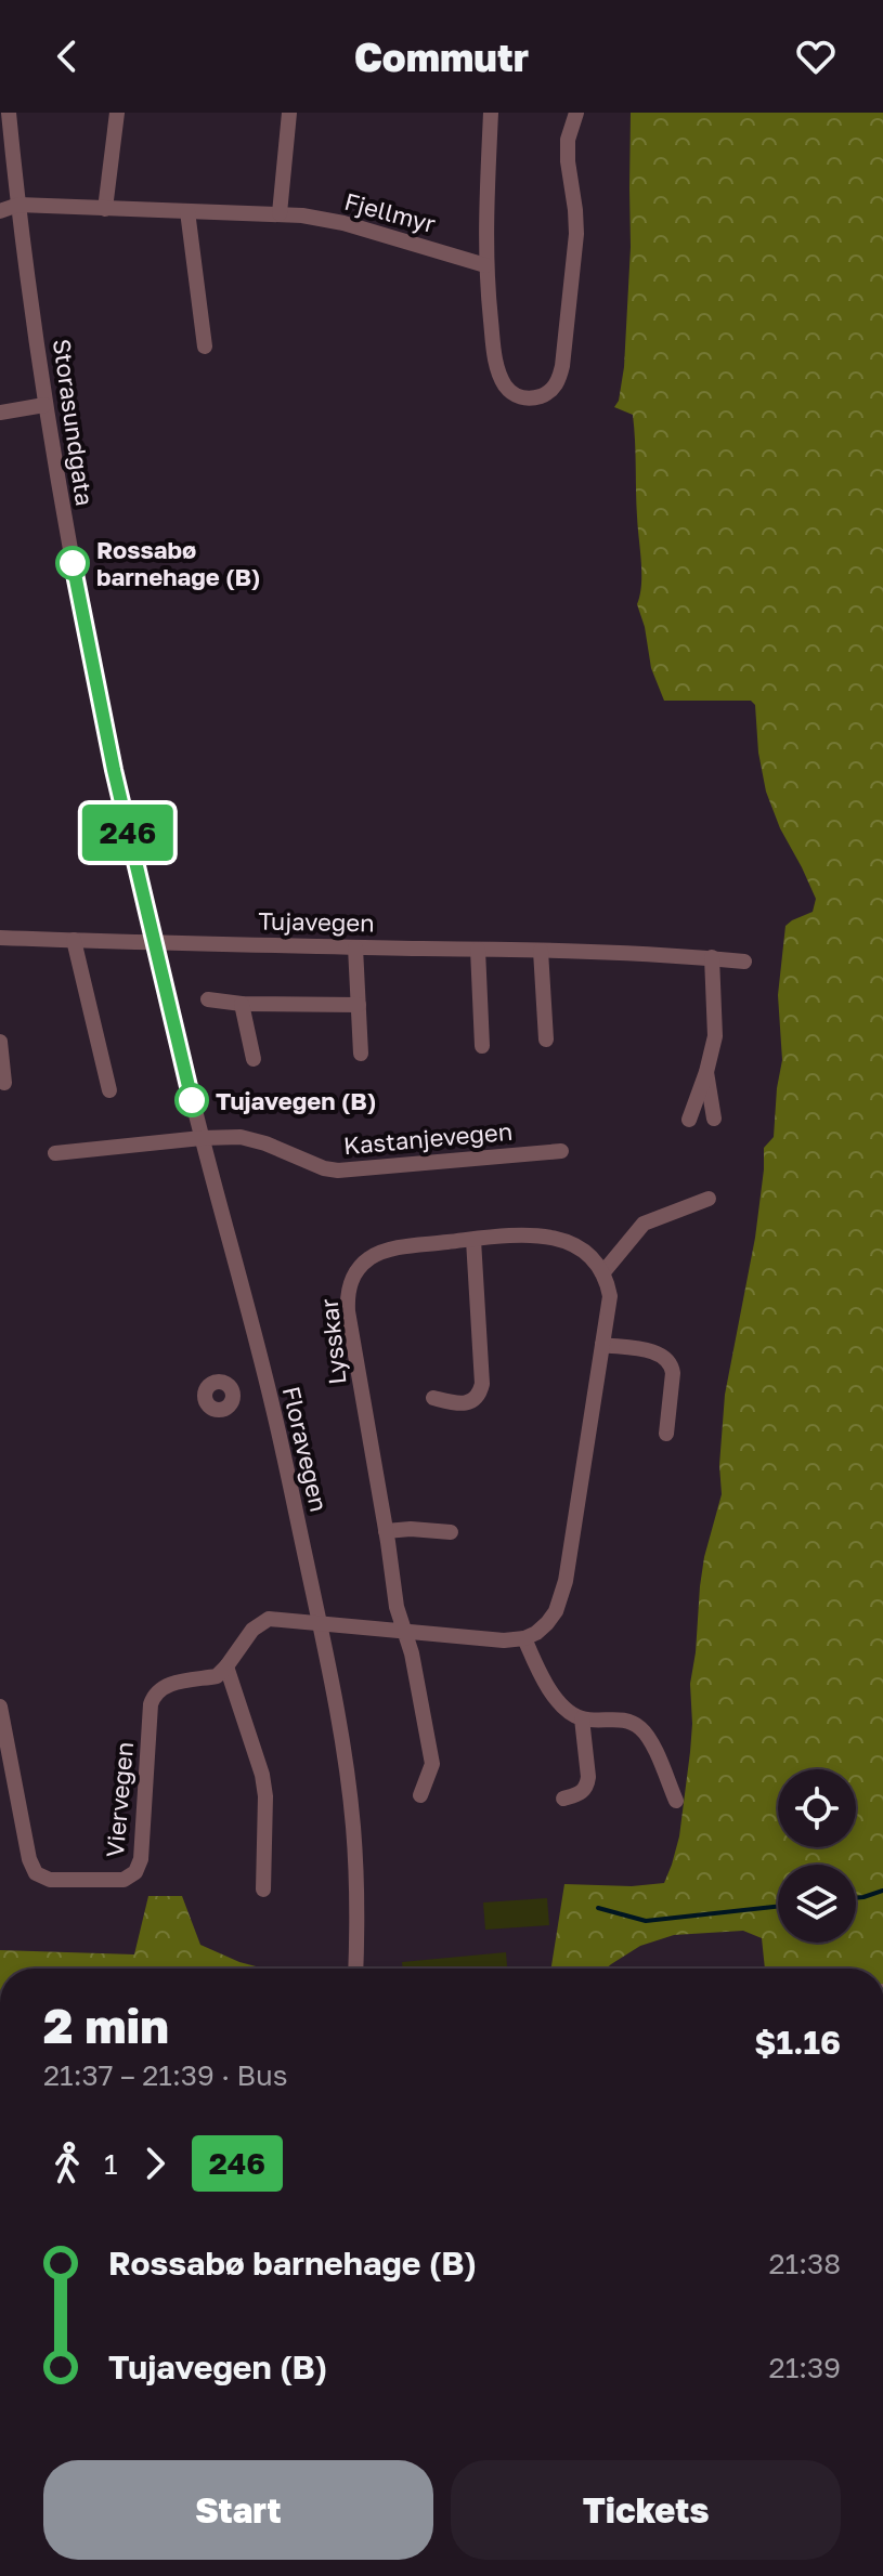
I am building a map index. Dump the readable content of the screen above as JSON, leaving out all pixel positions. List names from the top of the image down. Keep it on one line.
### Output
{"streets":{"street":["Fjellmyr","Storasundgata","Tujavegen","Kastanjevegen","Lysskar","Floravegen","Viervegen"]},"crossings":[["Fjellmyr","Storasundgata"],["Storasundgata","Tujavegen"],["Storasundgata","Floravegen"],["Tujavegen","Floravegen"],["Kastanjevegen","Floravegen"]],"places":["Rossabø barnehage (B)","Tujavegen (B)"],"lines":["bus line 246"],"page":{"header":"Commutr","on_map":"246","heading":["2 min","21:37 – 21:39 · Bus","$1.16"],"legs":["1","246"],"list":[{"name":"Rossabø barnehage (B)","value":"21:38"},{"name":"Tujavegen (B)","value":"21:39"}],"buttons":["Start","Tickets"]}}
